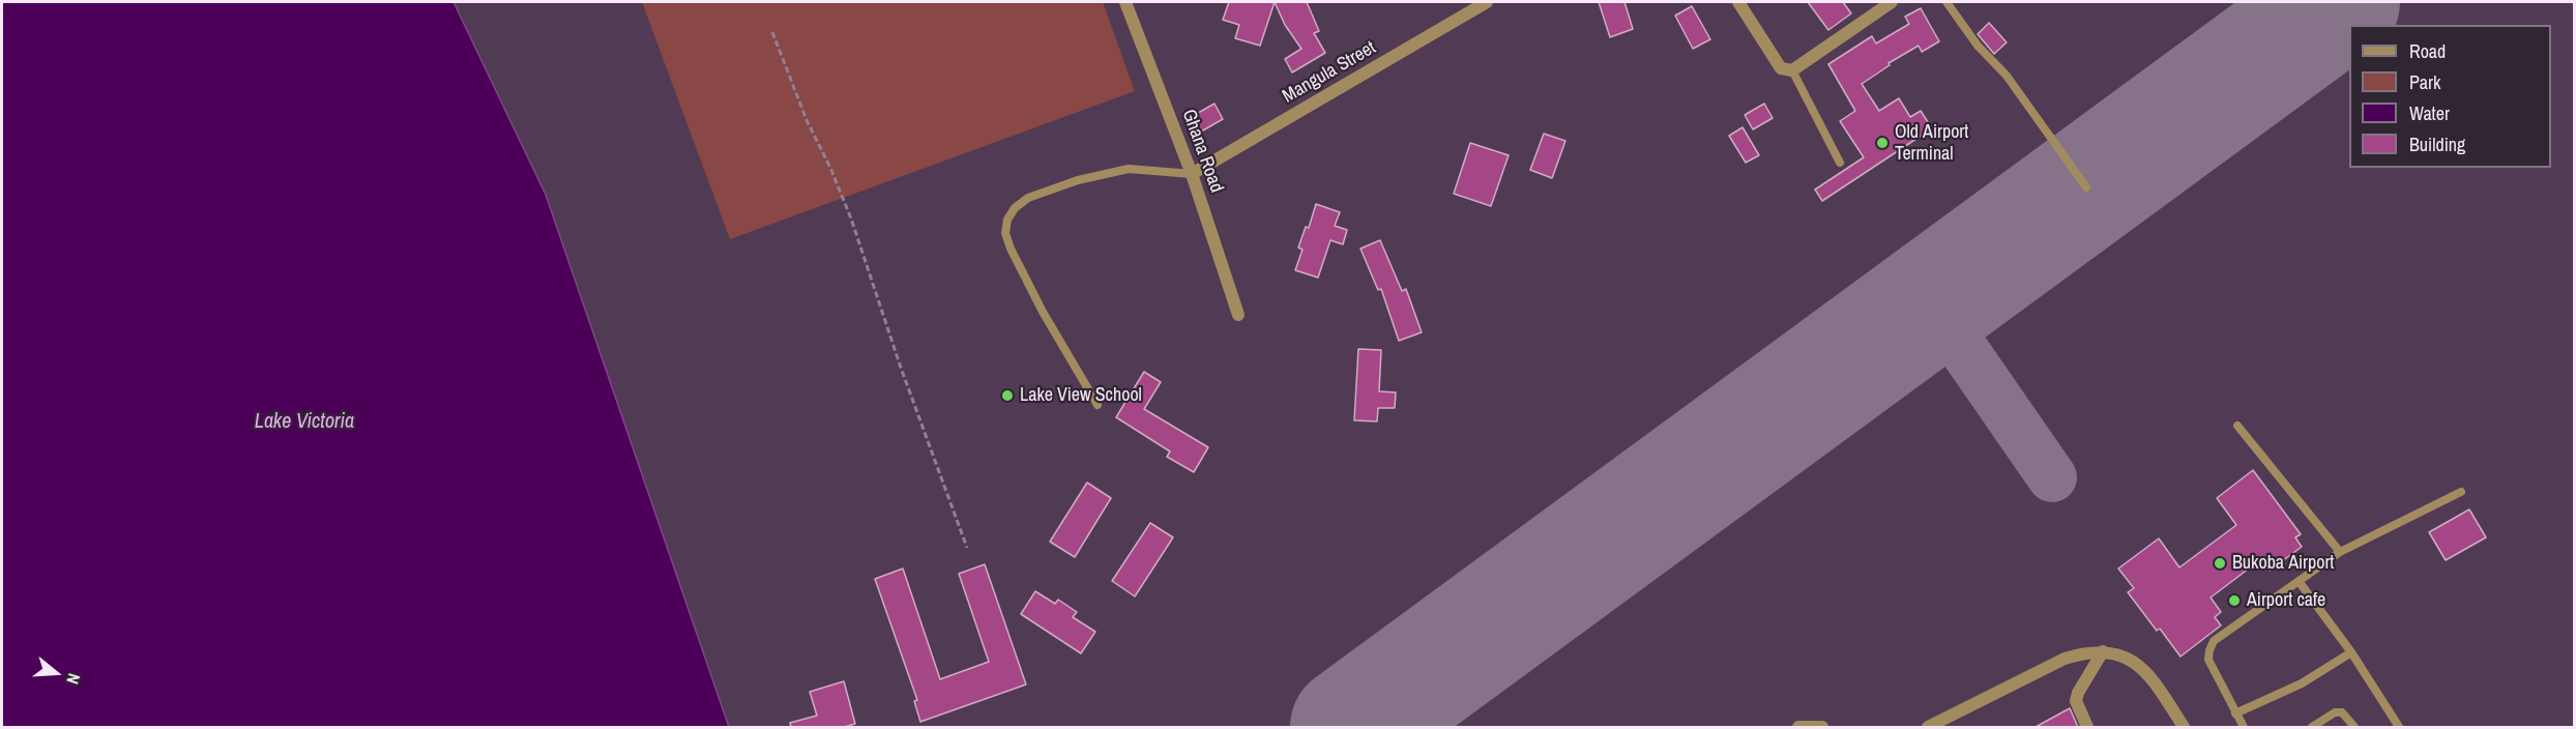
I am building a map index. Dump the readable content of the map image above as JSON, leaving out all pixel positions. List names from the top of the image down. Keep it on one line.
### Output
{"streets":{"street":["Mangula Street","Ghana Road"]},"crossings":[["Mangula Street","Ghana Road"]],"water":["Lake Victoria"],"places":["Old Airport Terminal","Lake View School","Bukoba Airport","Airport cafe"],"legend":["Road","Park","Water","Building"],"north":"right"}
